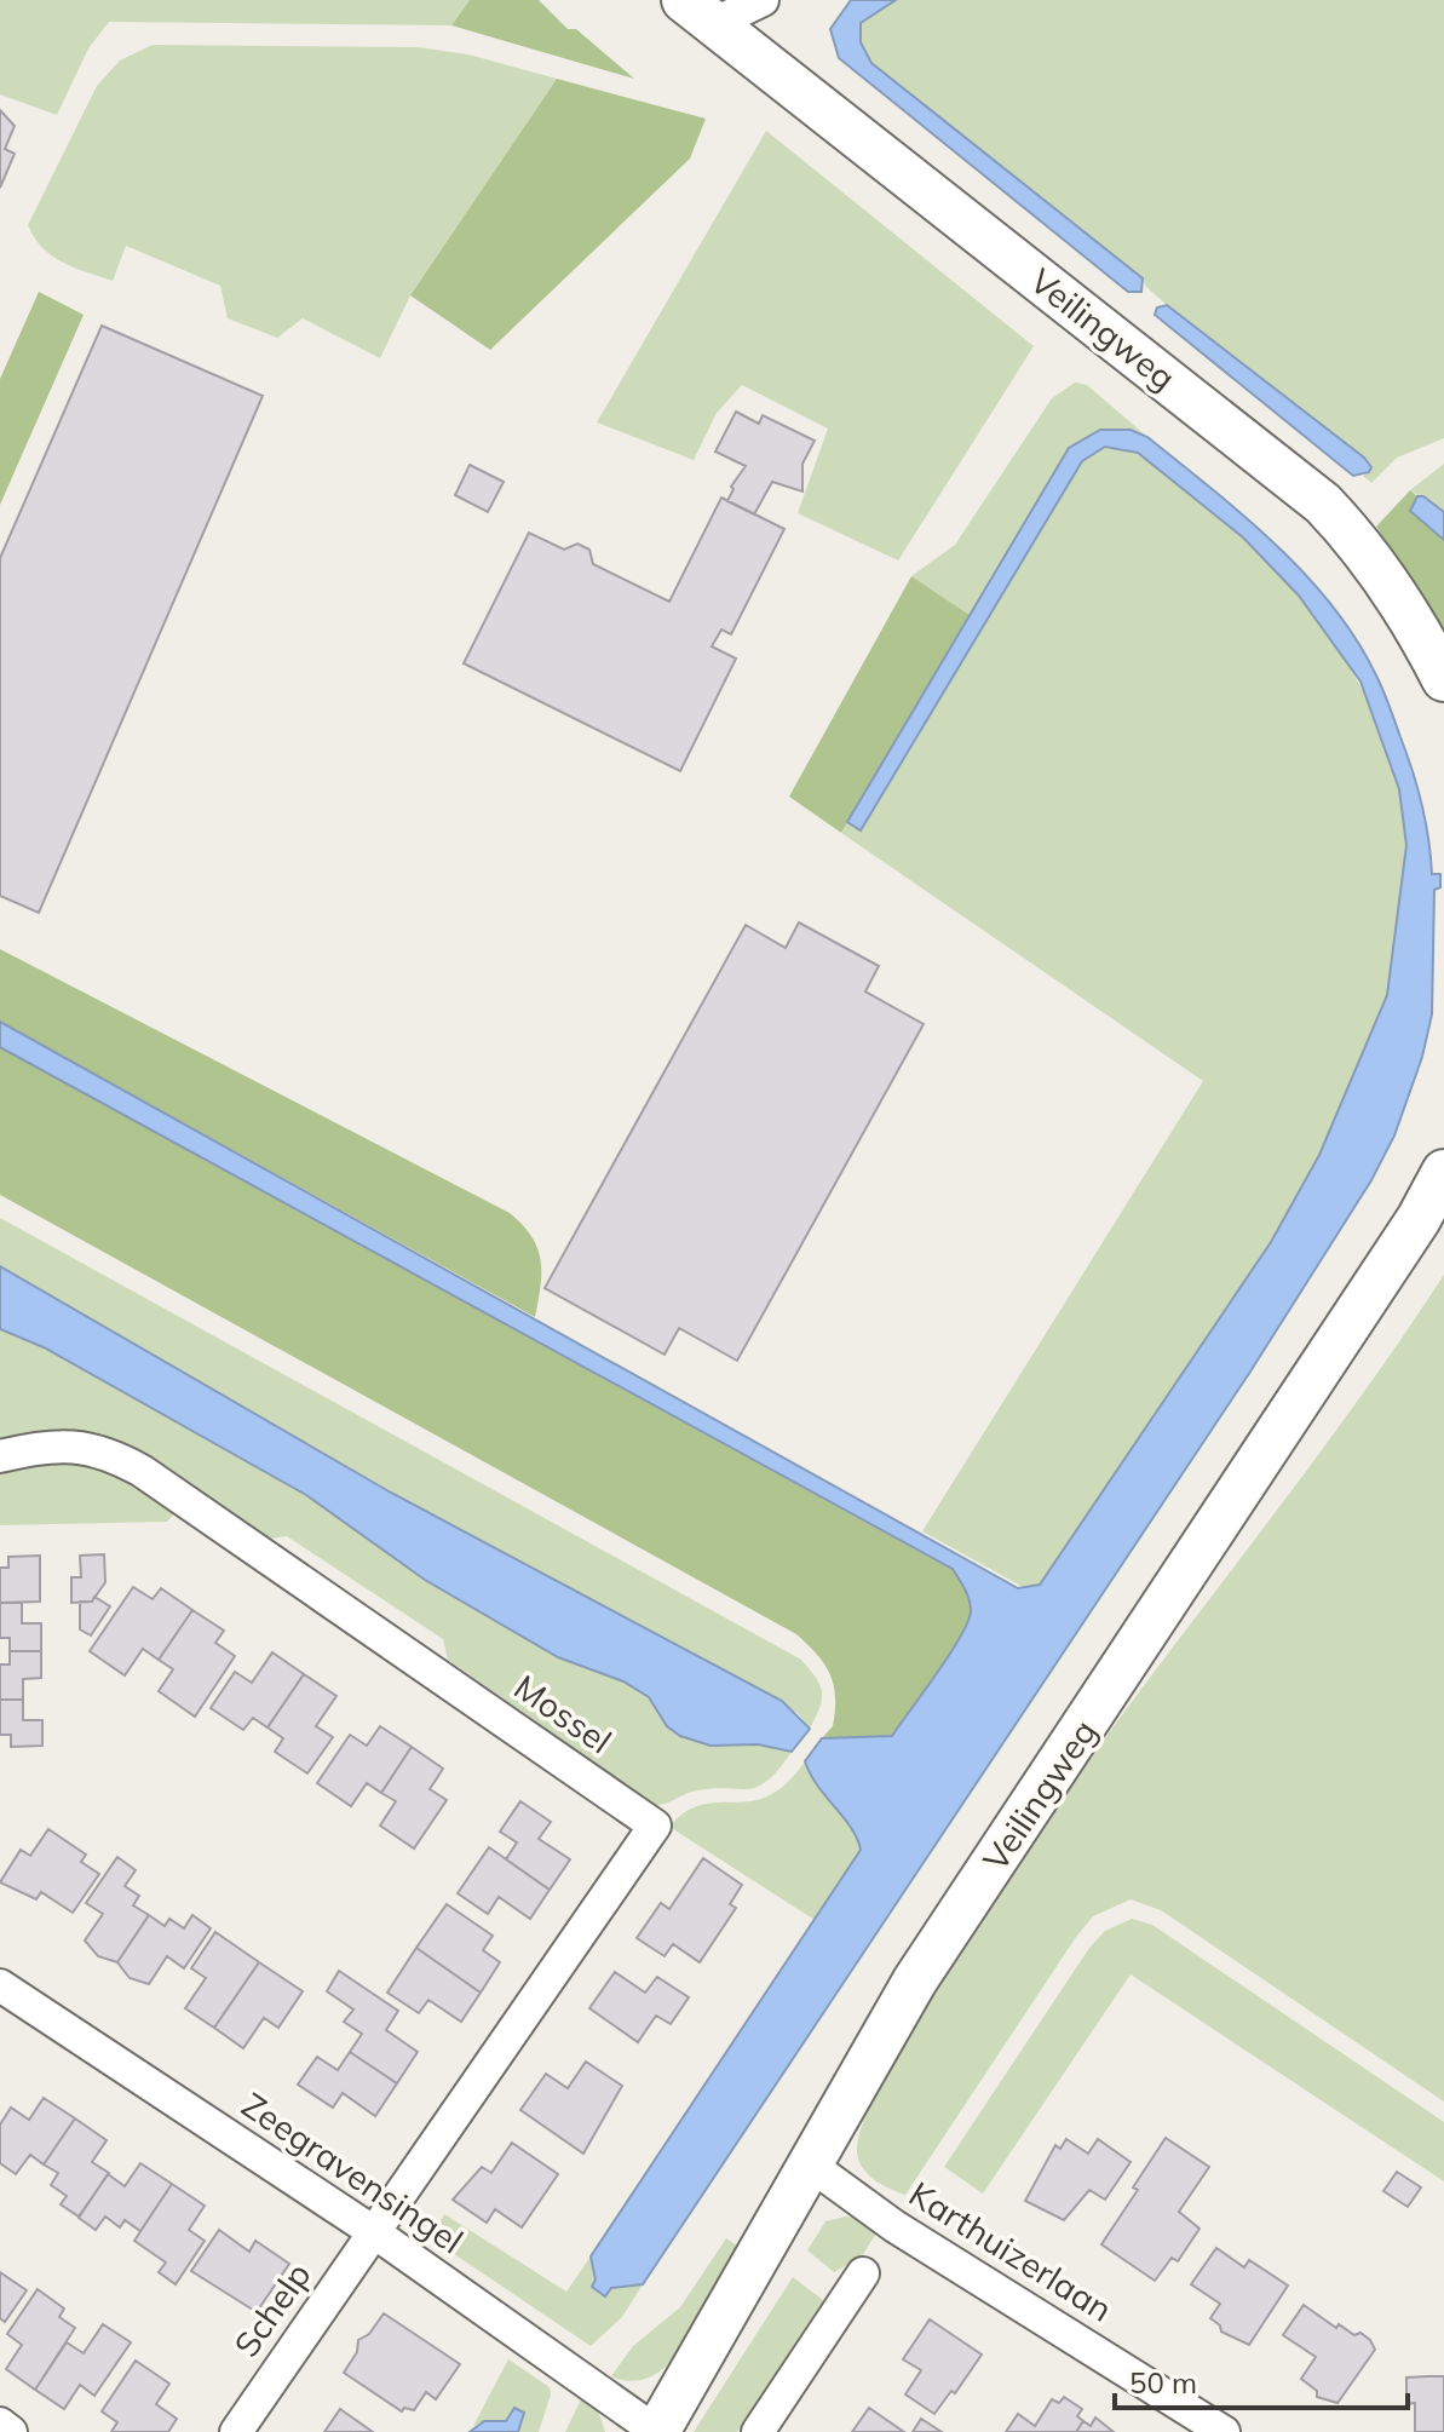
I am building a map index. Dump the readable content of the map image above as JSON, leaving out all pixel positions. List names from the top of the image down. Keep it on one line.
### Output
{"streets":{"street":["Veilingweg","Mossel","Zeegravensingel","Karthuizerlaan","Schelp"]},"crossings":[["Veilingweg","Zeegravensingel"],["Veilingweg","Karthuizerlaan"],["Mossel","Zeegravensingel"],["Mossel","Schelp"],["Zeegravensingel","Schelp"]],"scale_bar":"50 m"}
